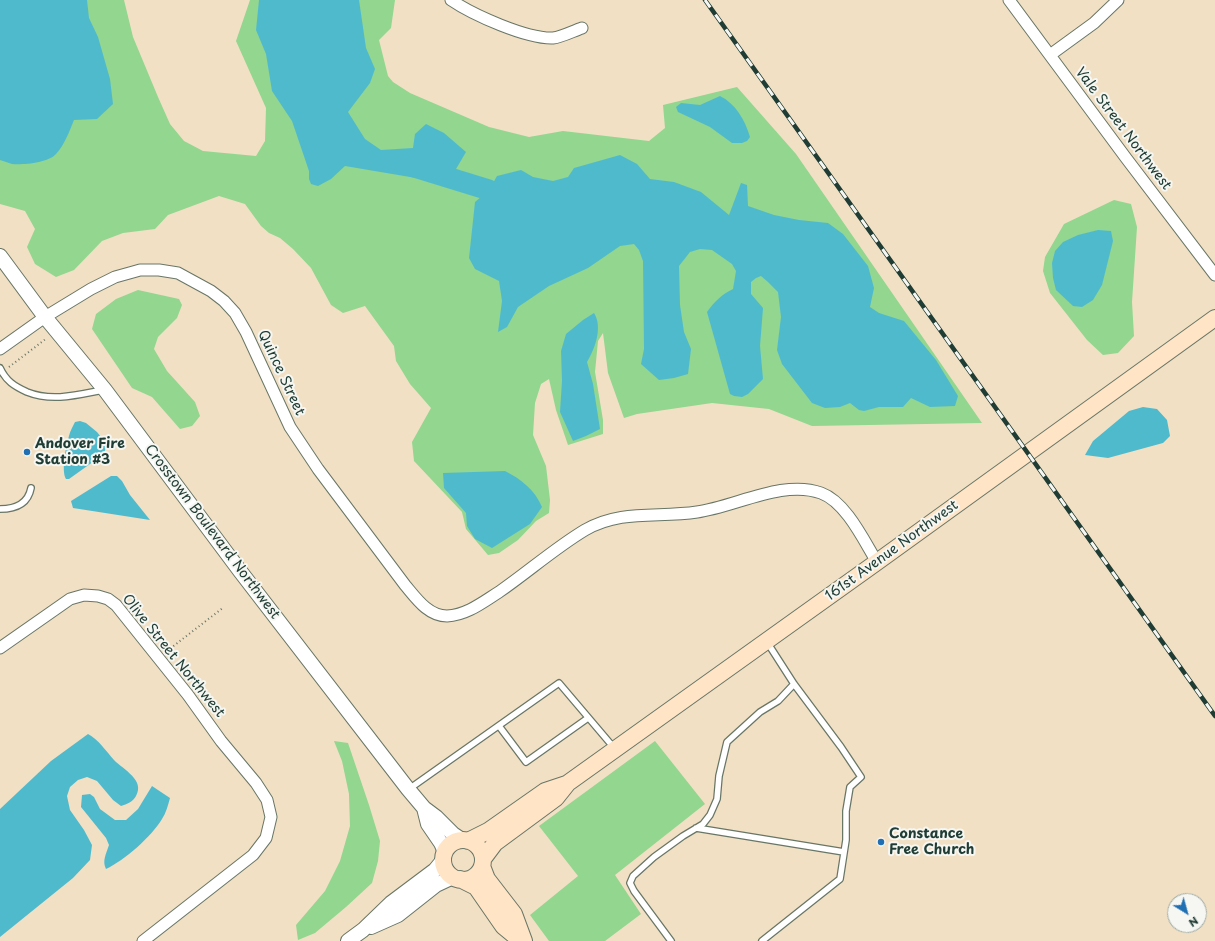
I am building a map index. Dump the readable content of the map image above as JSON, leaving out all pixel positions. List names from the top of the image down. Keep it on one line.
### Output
{"streets":{"main road":["161st Avenue Northwest"],"street":["Vale Street Northwest","Quince Street","Crosstown Boulevard Northwest","Olive Street Northwest"]},"crossings":[["Quince Street","Crosstown Boulevard Northwest"],["Quince Street","161st Avenue Northwest"],["Crosstown Boulevard Northwest","161st Avenue Northwest"]],"places":["Andover Fire Station #3","Constance Free Church"],"north":"bottom right"}
